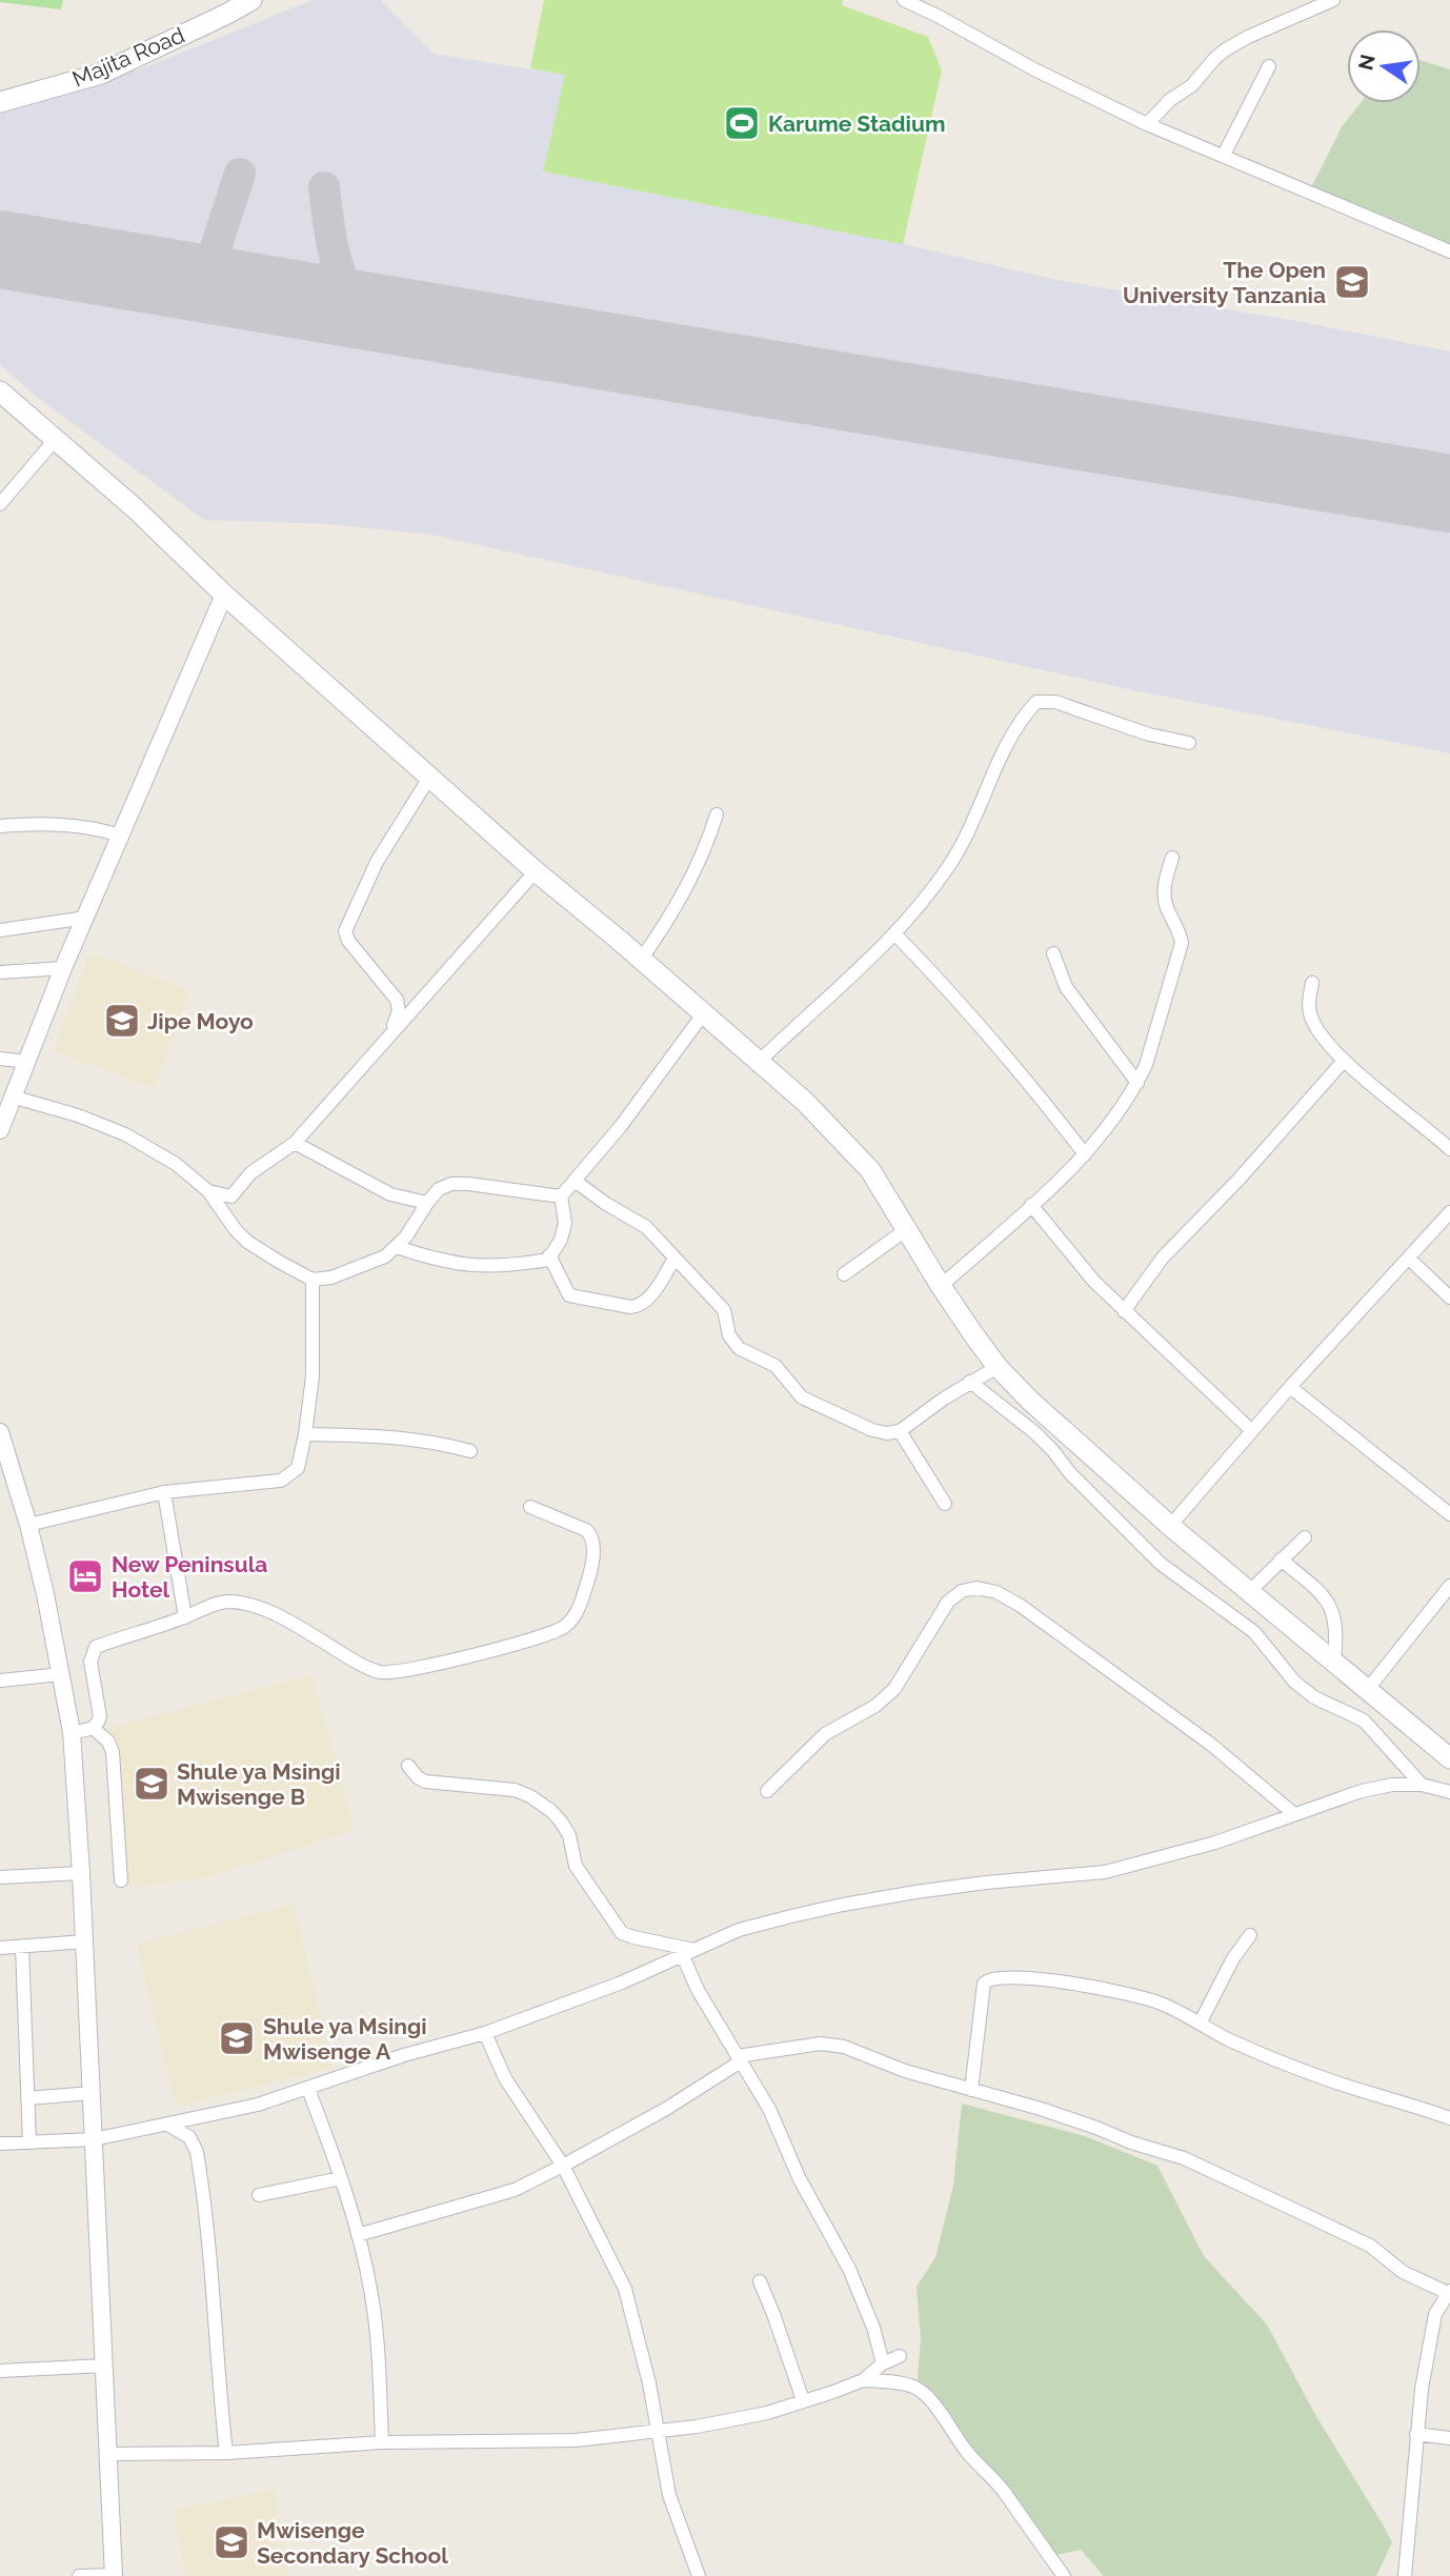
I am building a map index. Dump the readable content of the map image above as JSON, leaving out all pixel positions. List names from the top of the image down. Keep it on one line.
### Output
{"streets":{"main road":["Majita Road"]},"places":{"sports":["Karume Stadium"],"school or university":["The Open University Tanzania","Jipe Moyo","Shule ya Msingi Mwisenge B","Shule ya Msingi Mwisenge A","Mwisenge Secondary School"],"hotel":["New Peninsula Hotel"]},"north":"left"}
